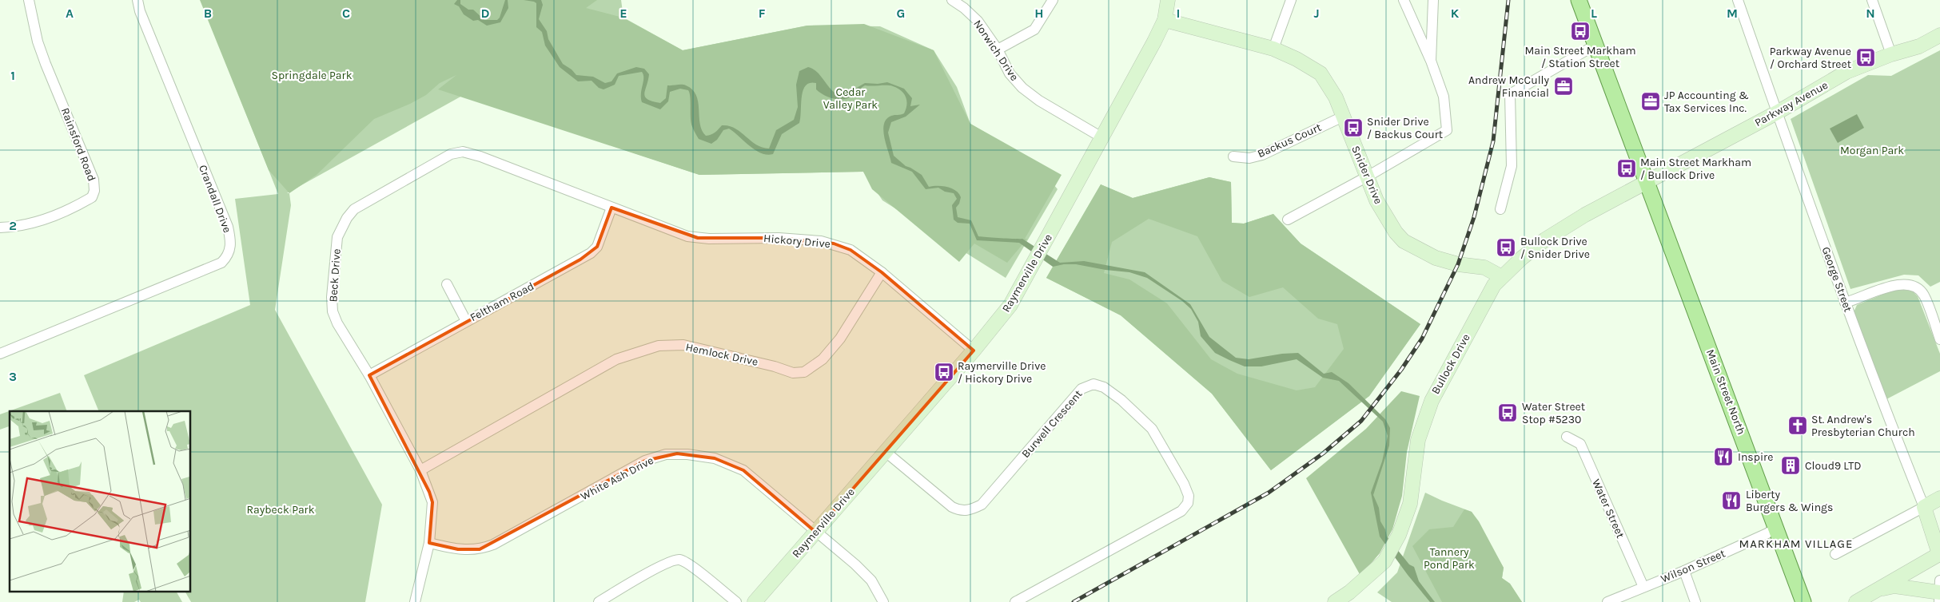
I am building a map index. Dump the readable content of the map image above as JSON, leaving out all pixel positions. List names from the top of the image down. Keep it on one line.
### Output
{"streets":{"main road":["Main Street North"],"street":["Norwich Drive","Parkway Avenue","Backus Court","Rainsford Road","Snider Drive","Crandall Drive","Hickory Drive","Raymerville Drive","Beck Drive","George Street","Feltham Road","Hemlock Drive","Bullock Drive","Burwell Crescent","White Ash Drive","Water Street","Wilson Street"]},"crossings":[["Norwich Drive","Raymerville Drive"],["Parkway Avenue","George Street"],["Parkway Avenue","Bullock Drive"],["Parkway Avenue","Main Street North"],["Backus Court","Snider Drive"],["Snider Drive","Raymerville Drive"],["Snider Drive","Bullock Drive"],["Hickory Drive","Raymerville Drive"],["Hickory Drive","Beck Drive"],["Hickory Drive","Feltham Road"],["Hickory Drive","Hemlock Drive"],["Raymerville Drive","Burwell Crescent"],["Raymerville Drive","White Ash Drive"],["Beck Drive","Feltham Road"],["Beck Drive","Hemlock Drive"],["Beck Drive","White Ash Drive"],["Bullock Drive","Main Street North"],["Main Street North","Wilson Street"],["Water Street","Wilson Street"]],"districts":["MARKHAM VILLAGE"],"parks":["Springdale Park","Cedar Valley Park","Morgan Park","Raybeck Park","Tannery Pond Park"],"places":{"bus stop":["Main Street Markham / Station Street","Parkway Avenue / Orchard Street","Snider Drive / Backus Court","Main Street Markham / Bullock Drive","Bullock Drive / Snider Drive","Raymerville Drive / Hickory Drive","Water Street Stop #5230"],"office":["Andrew McCully Financial","JP Accounting & Tax Services Inc."],"church":["St. Andrew's Presbyterian Church"],"restaurant":["Inspire","Liberty Burgers & Wings"],"building":["Cloud9 LTD"]},"grid":{"columns":["A","B","C","D","E","F","G","H","I","J","K","L","M","N"],"rows":["1","2","3"]}}
